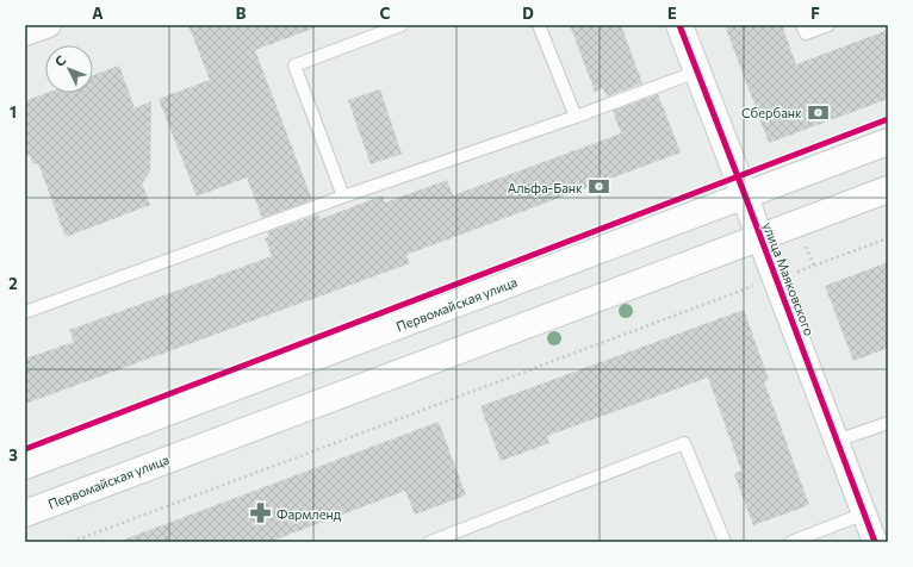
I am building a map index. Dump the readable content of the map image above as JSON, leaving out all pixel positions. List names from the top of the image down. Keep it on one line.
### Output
{"streets":{"main road":["улица Маяковского","Первомайская улица"]},"crossings":[["улица Маяковского","Первомайская улица"]],"places":{"bank":["Сбербанк","Альфа-Банк"],"pharmacy":["Фармленд"]},"north":"top left","grid":{"columns":["A","B","C","D","E","F"],"rows":["1","2","3"]}}
